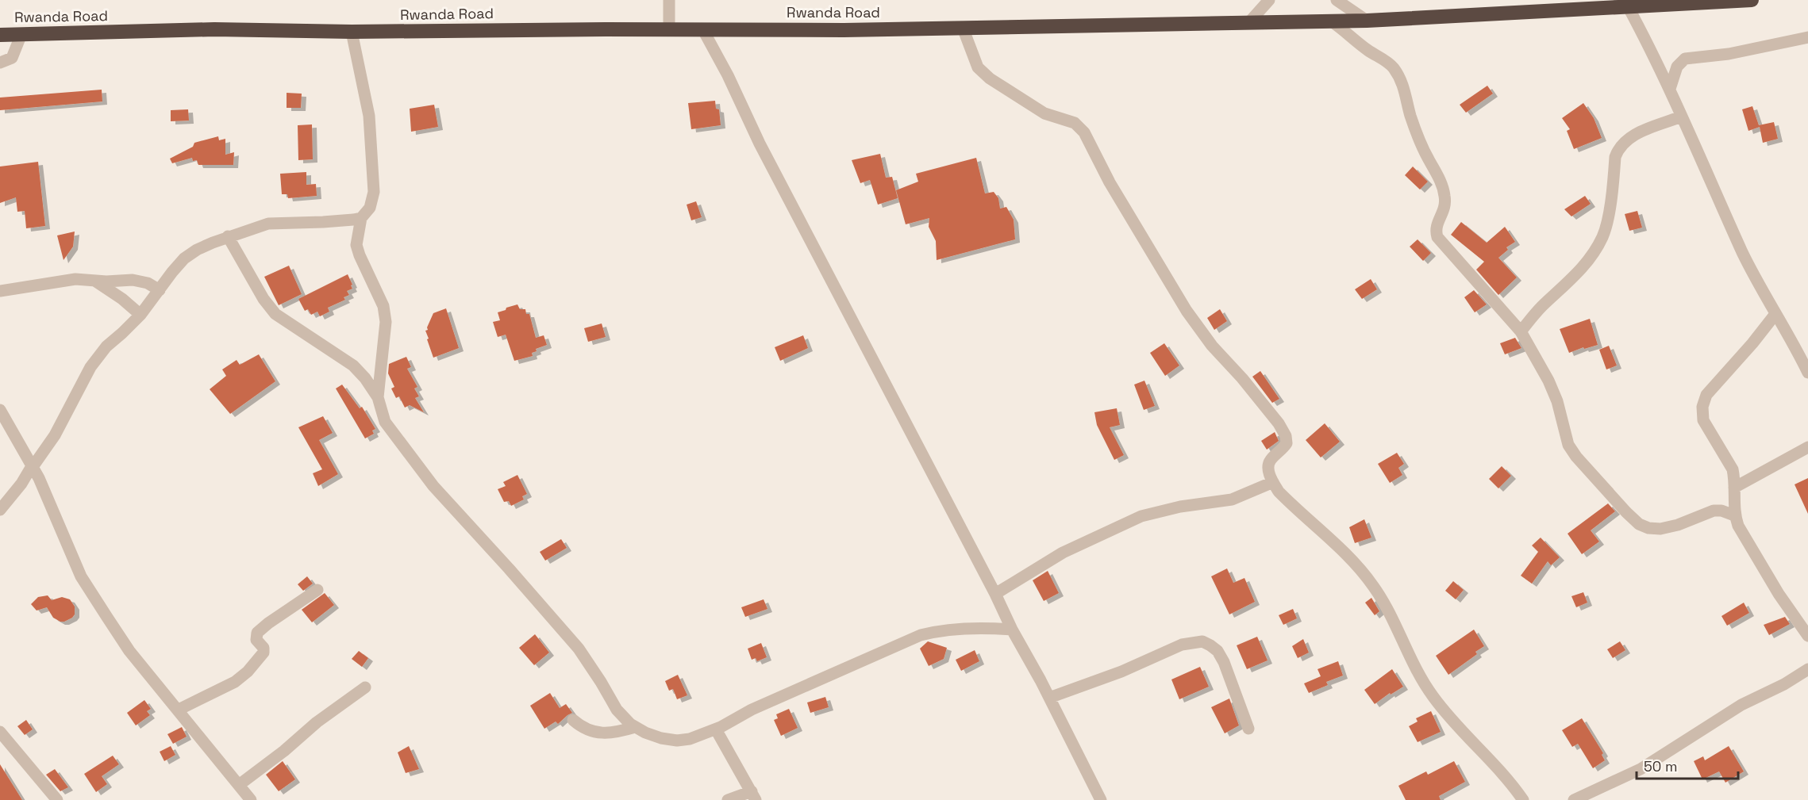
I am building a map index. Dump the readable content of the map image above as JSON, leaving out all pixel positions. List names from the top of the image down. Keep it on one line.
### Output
{"streets":{"highway":["Rwanda Road"]},"scale_bar":"50 m"}
